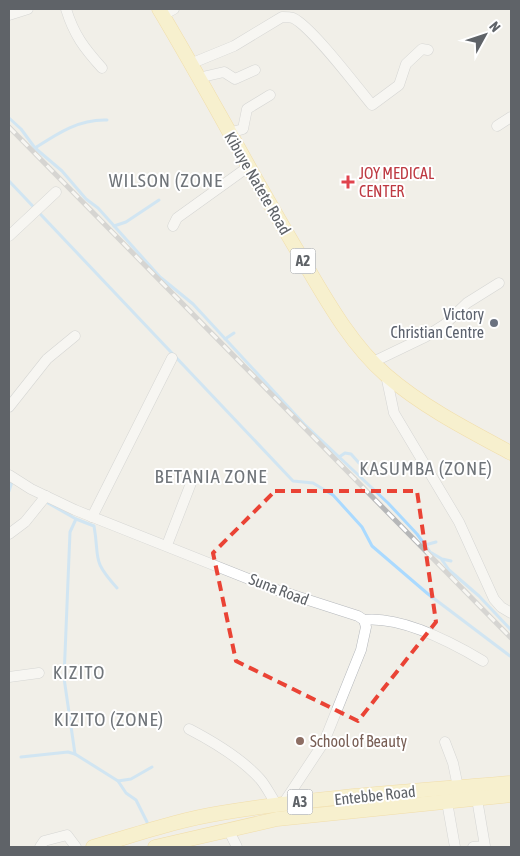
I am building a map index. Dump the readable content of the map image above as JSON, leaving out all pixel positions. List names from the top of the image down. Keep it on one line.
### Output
{"streets":{"main road":["Kibuye Natete Road","A2","Entebbe Road","A3"],"street":["Suna Road"]},"districts":["WILSON (ZONE","KASUMBA (ZONE)","BETANIA ZONE","KIZITO","KIZITO (ZONE)"],"places":{"health":["JOY MEDICAL CENTER"],"other":["Victory Christian Centre","School of Beauty"]},"north":"top right"}
